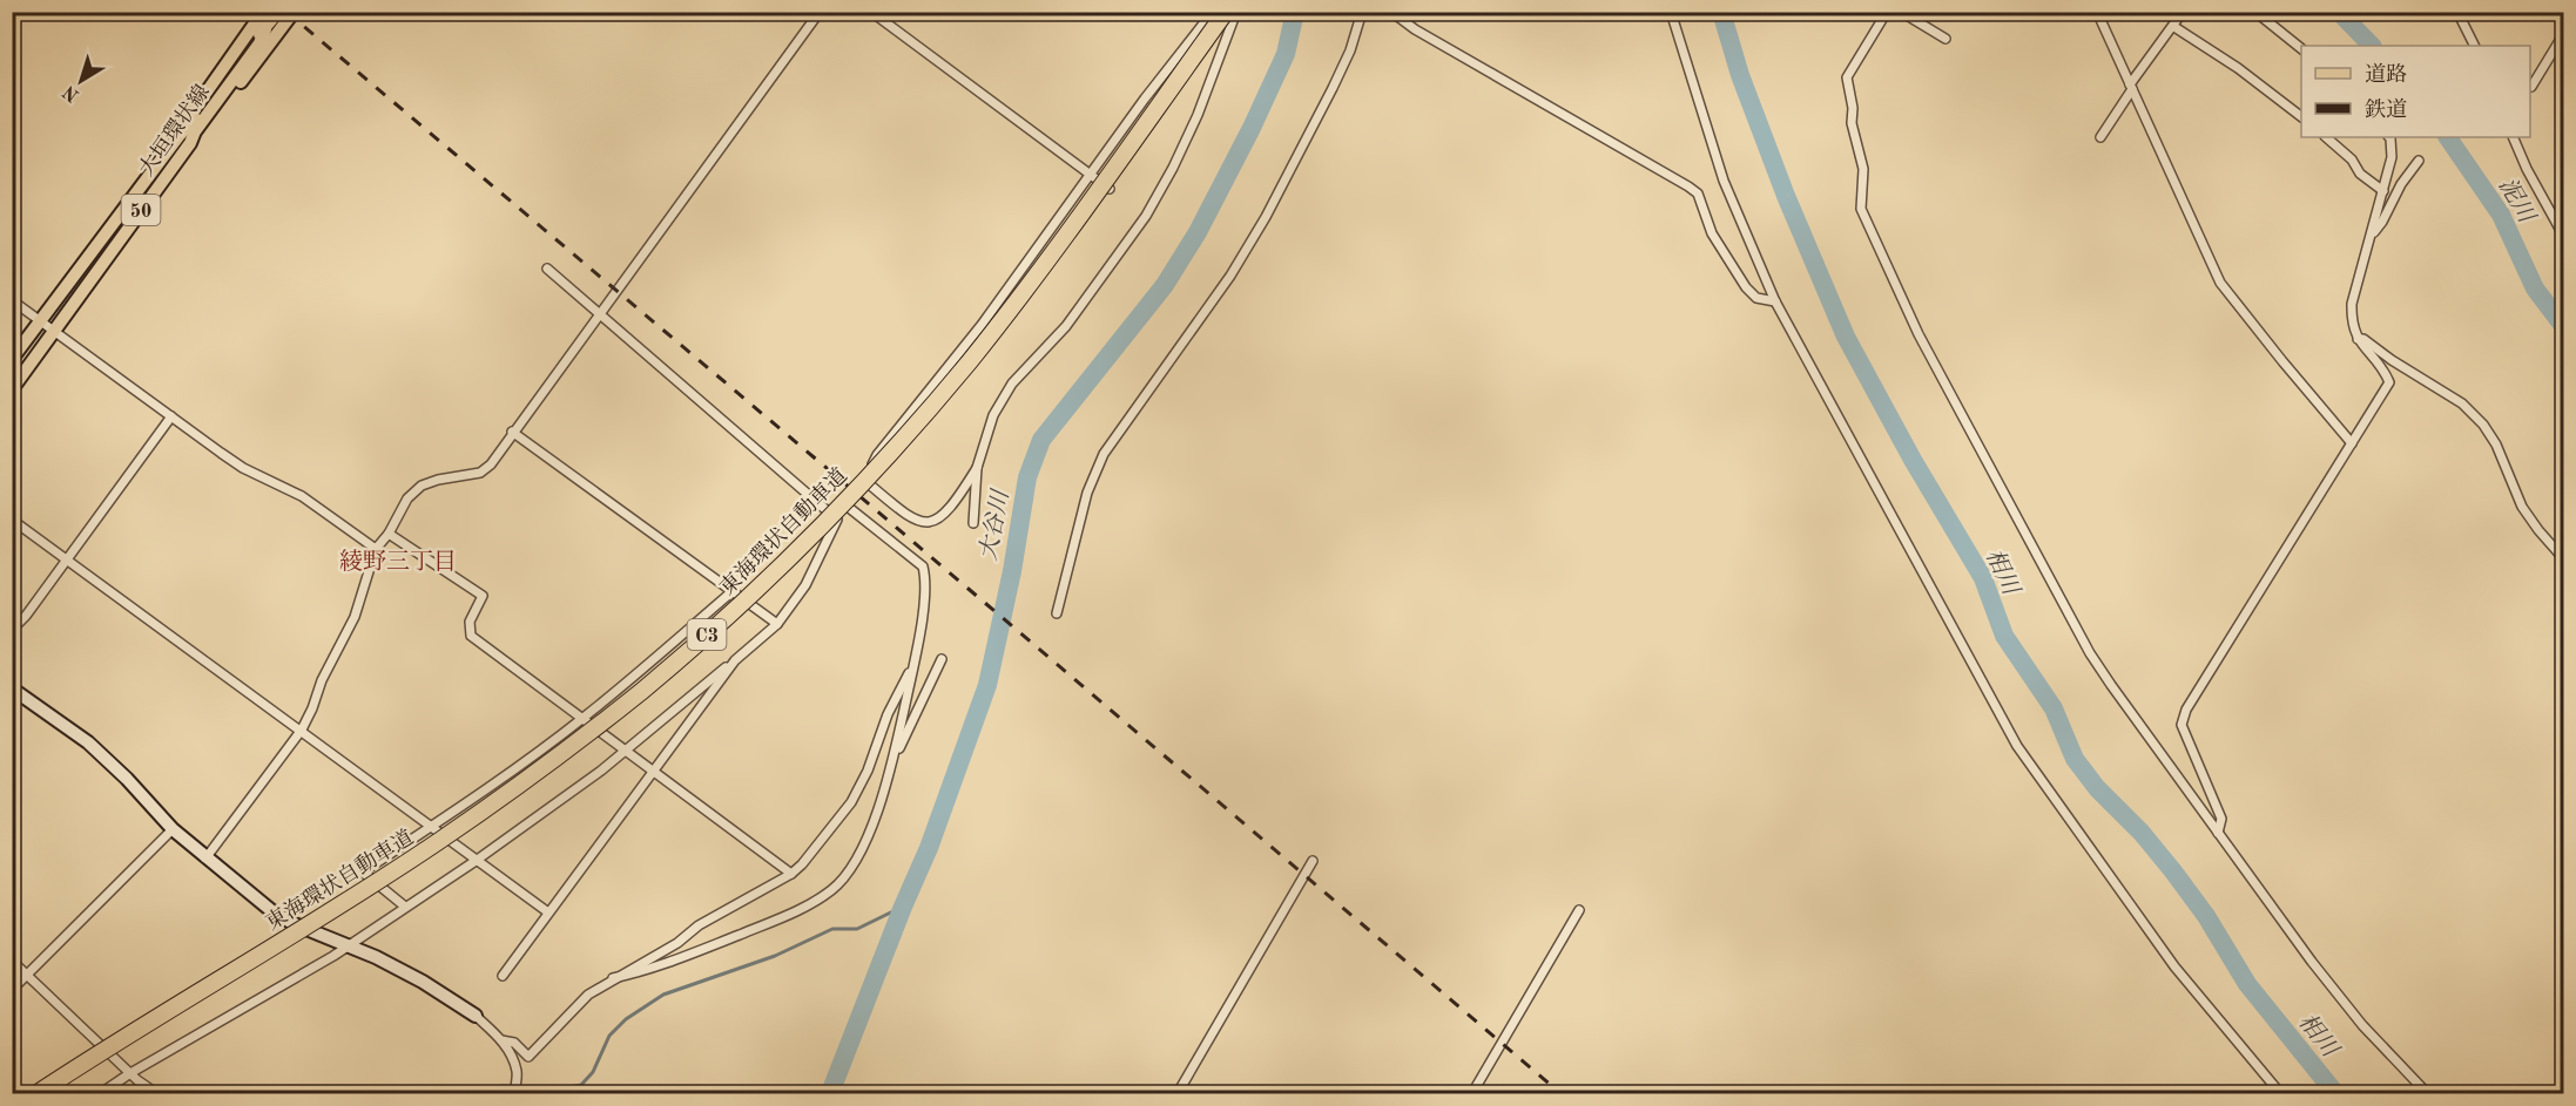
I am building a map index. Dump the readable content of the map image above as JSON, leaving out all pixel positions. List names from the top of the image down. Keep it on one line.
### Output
{"streets":{"highway":["東海環状自動車道","C3"],"main road":["大垣環状線","50"]},"districts":["綾野三丁目"],"water":["泥川","大谷川","相川"],"legend":["道路","鉄道"],"north":"bottom left"}
